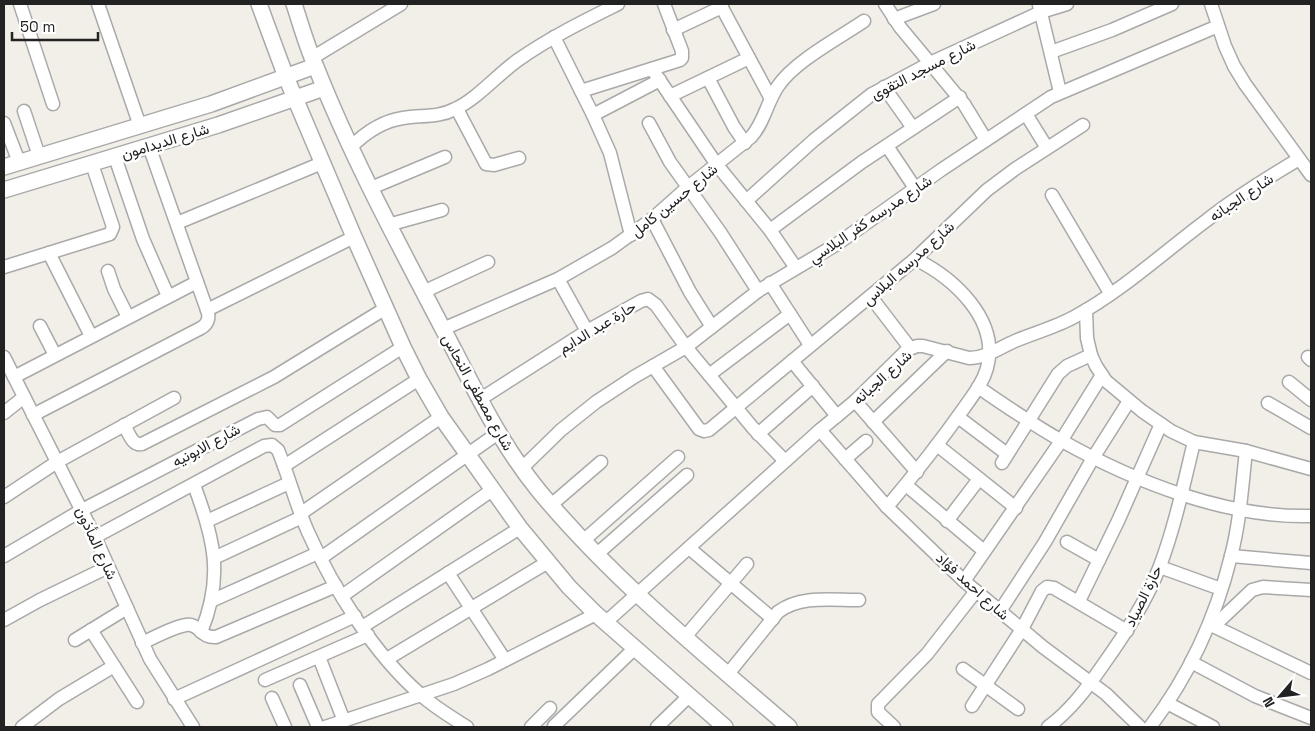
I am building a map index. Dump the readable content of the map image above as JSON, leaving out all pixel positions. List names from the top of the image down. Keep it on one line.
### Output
{"streets":{"street":["شارع مسجد التقوى","شارع الديدامون","شارع الجبانه","شارع حسين كامل","شارع مدرسه كفر البلاسي","شارع مدرسه البلاس","حارة عبد الدايم","شارع مصطفى النحاس","شارع الابونيه","شارع المأذون","شارع احمد فؤاد","حارة الصياد"]},"crossings":[["شارع الديدامون","شارع مصطفى النحاس"],["شارع الجبانه","حارة عبد الدايم"],["شارع الجبانه","شارع مصطفى النحاس"],["شارع الجبانه","شارع احمد فؤاد"],["شارع حسين كامل","شارع مصطفى النحاس"],["شارع مدرسه كفر البلاسي","شارع مدرسه البلاس"],["شارع مدرسه كفر البلاسي","حارة عبد الدايم"],["شارع مدرسه كفر البلاسي","شارع مصطفى النحاس"],["شارع مدرسه البلاس","حارة عبد الدايم"],["حارة عبد الدايم","شارع مصطفى النحاس"],["شارع الابونيه","شارع المأذون"],["شارع احمد فؤاد","حارة الصياد"]],"scale_bar":"50 m","north":"bottom left"}
